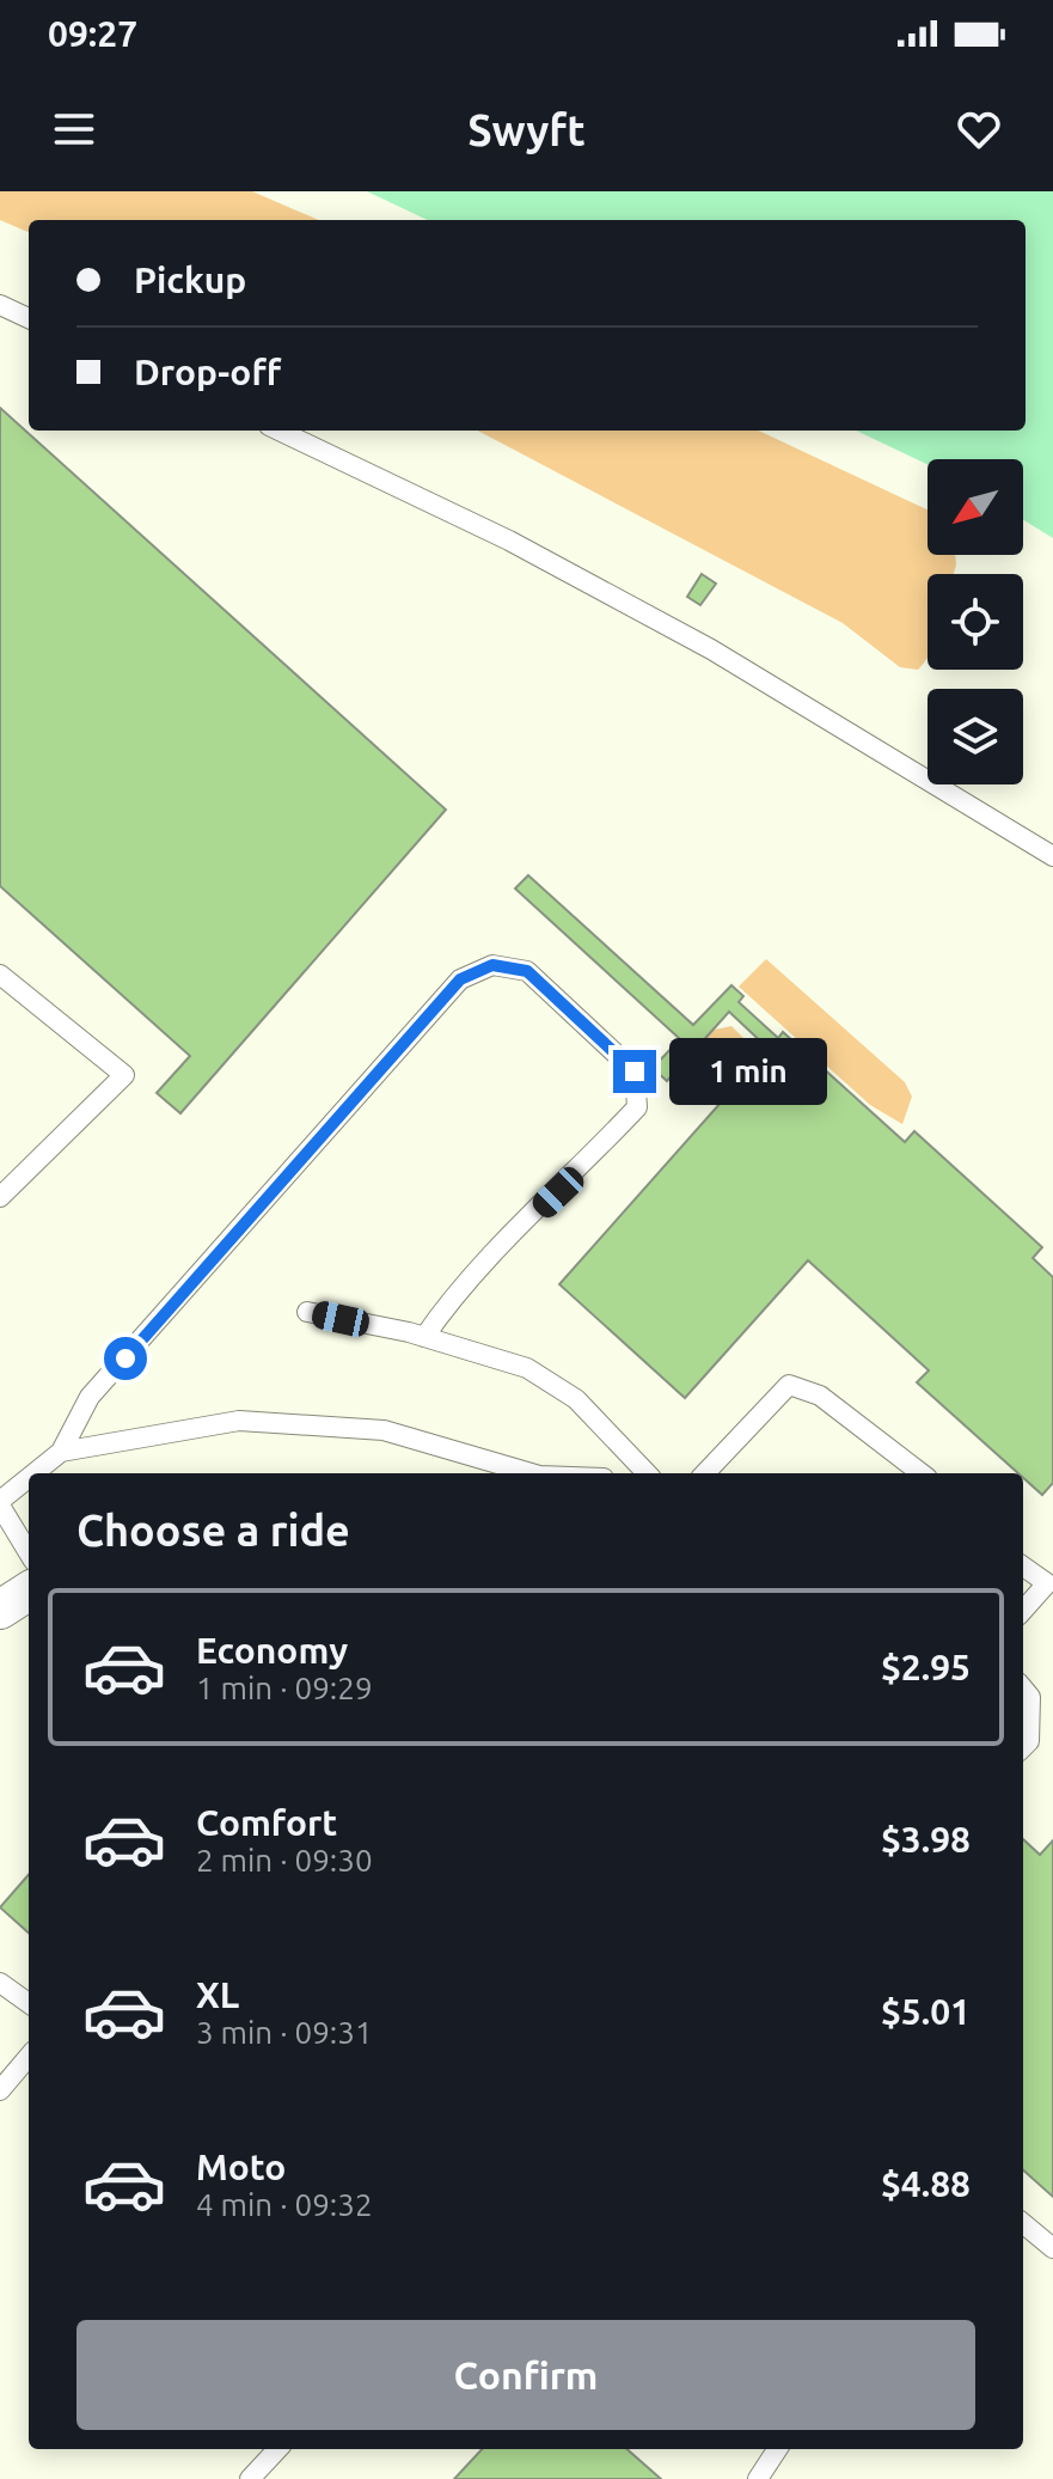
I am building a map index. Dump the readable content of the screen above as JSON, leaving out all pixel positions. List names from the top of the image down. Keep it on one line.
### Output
{"north":"bottom left","page":{"status":"09:27","header":"Swyft","banner":["Pickup","Drop-off"],"bubble":"1 min","heading":"Choose a ride","list":[{"name":"Economy","note":"1 min · 09:29","value":"$2.95"},{"name":"Comfort","note":"2 min · 09:30","value":"$3.98"},{"name":"XL","note":"3 min · 09:31","value":"$5.01"},{"name":"Moto","note":"4 min · 09:32","value":"$4.88"}],"buttons":"Confirm"}}
